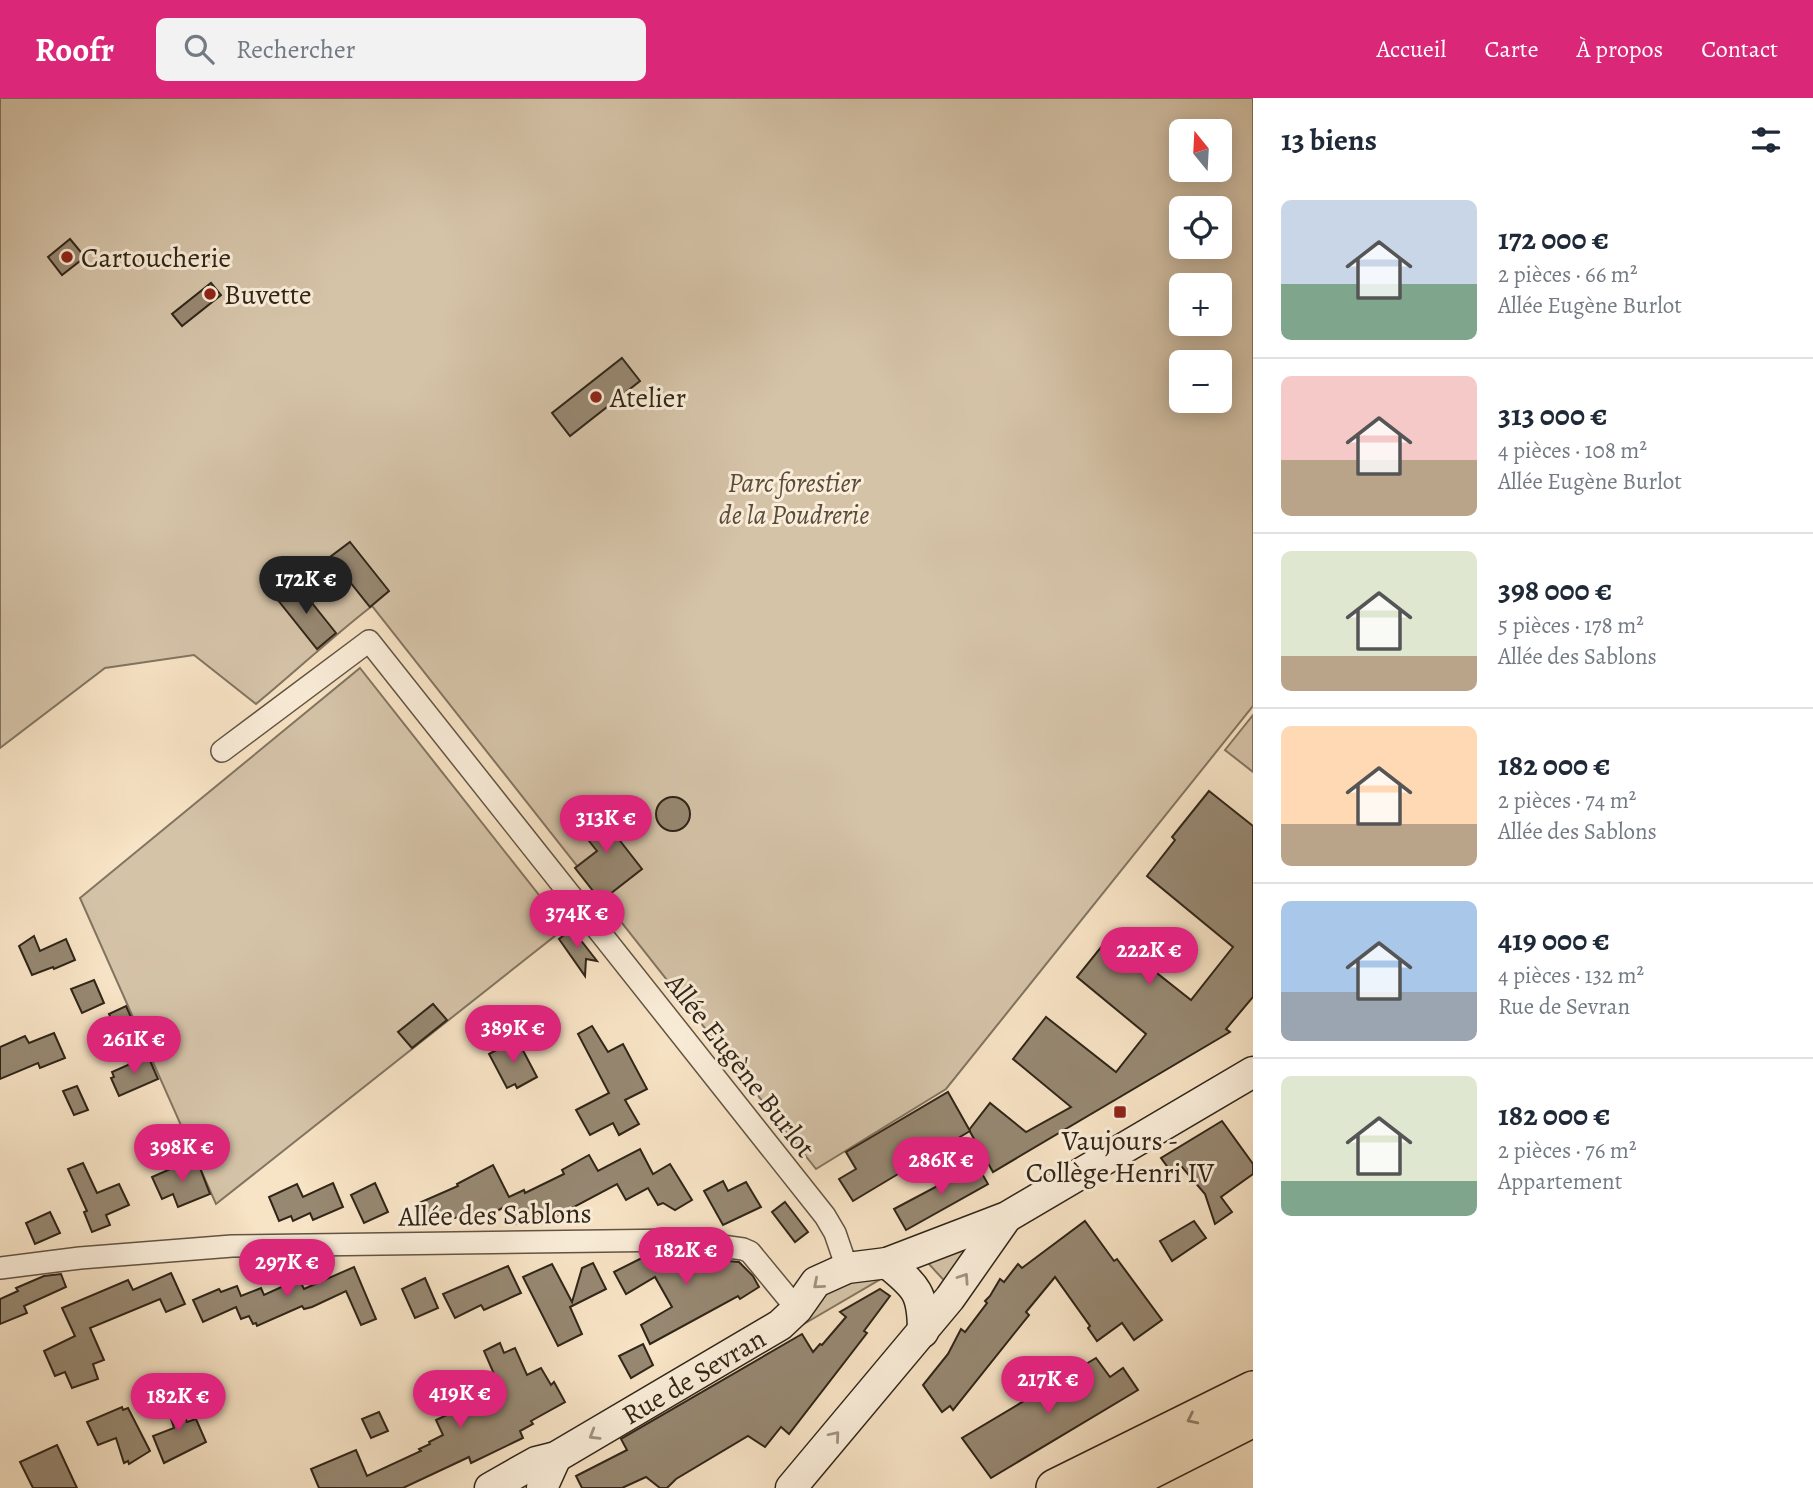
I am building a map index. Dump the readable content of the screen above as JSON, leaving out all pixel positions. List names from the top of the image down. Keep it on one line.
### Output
{"streets":{"main road":["Rue de Sevran"],"street":["Allée Eugène Burlot","Allée des Sablons"]},"crossings":[["Allée Eugène Burlot","Rue de Sevran"],["Allée des Sablons","Rue de Sevran"]],"parks":["Parc forestier de la Poudrerie"],"places":{"other":["Cartoucherie","Buvette","Atelier"],"transit":["Vaujours - Collège Henri IV"]},"north":"top","page":{"header":"Roofr","search":"Rechercher","nav":["Accueil","Carte","À propos","Contact"],"heading":"13 biens","map_buttons":["+","−"],"list":[{"name":"172 000 €","note":"2 pièces · 66 m² · Allée Eugène Burlot"},{"name":"313 000 €","note":"4 pièces · 108 m² · Allée Eugène Burlot"},{"name":"398 000 €","note":"5 pièces · 178 m² · Allée des Sablons"},{"name":"182 000 €","note":"2 pièces · 74 m² · Allée des Sablons"},{"name":"419 000 €","note":"4 pièces · 132 m² · Rue de Sevran"},{"name":"182 000 €","note":"2 pièces · 76 m² · Appartement"}],"price":["172K €","313K €","374K €","222K €","389K €","261K €","398K €","286K €","182K €","297K €","217K €","419K €","182K €"]}}
